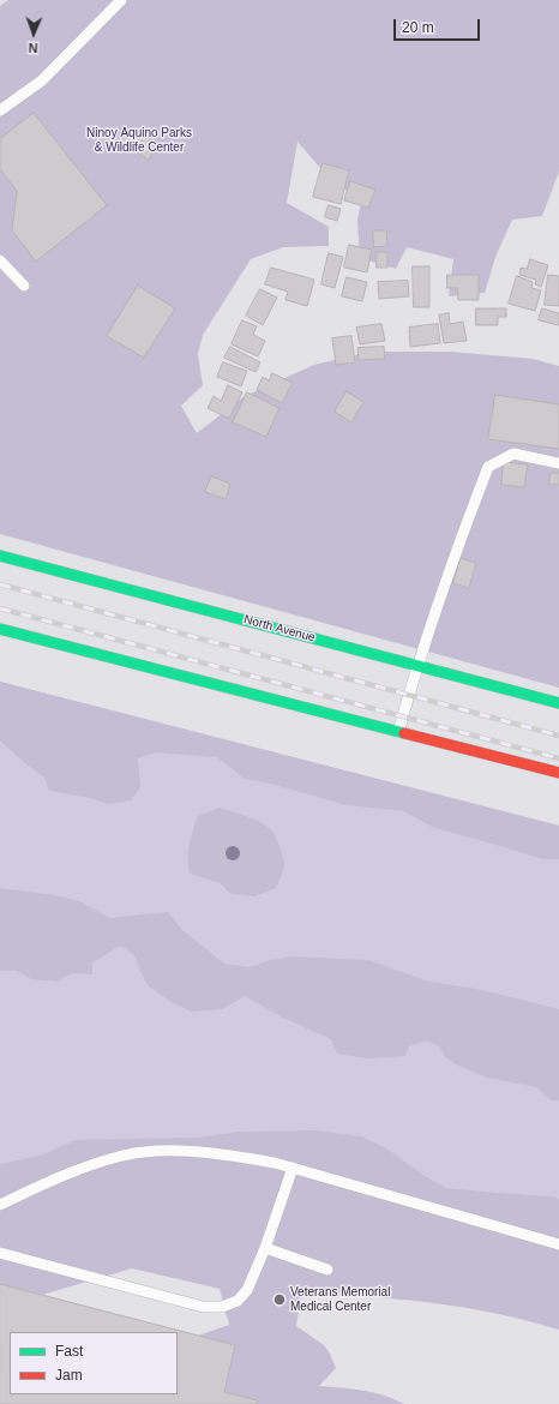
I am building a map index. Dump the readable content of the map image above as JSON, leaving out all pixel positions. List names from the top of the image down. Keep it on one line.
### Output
{"streets":{"main road":["North Avenue"]},"parks":["Ninoy Aquino Parks & Wildlife Center"],"places":["Veterans Memorial Medical Center"],"legend":["Fast","Jam"],"scale_bar":"20 m","north":"bottom"}
